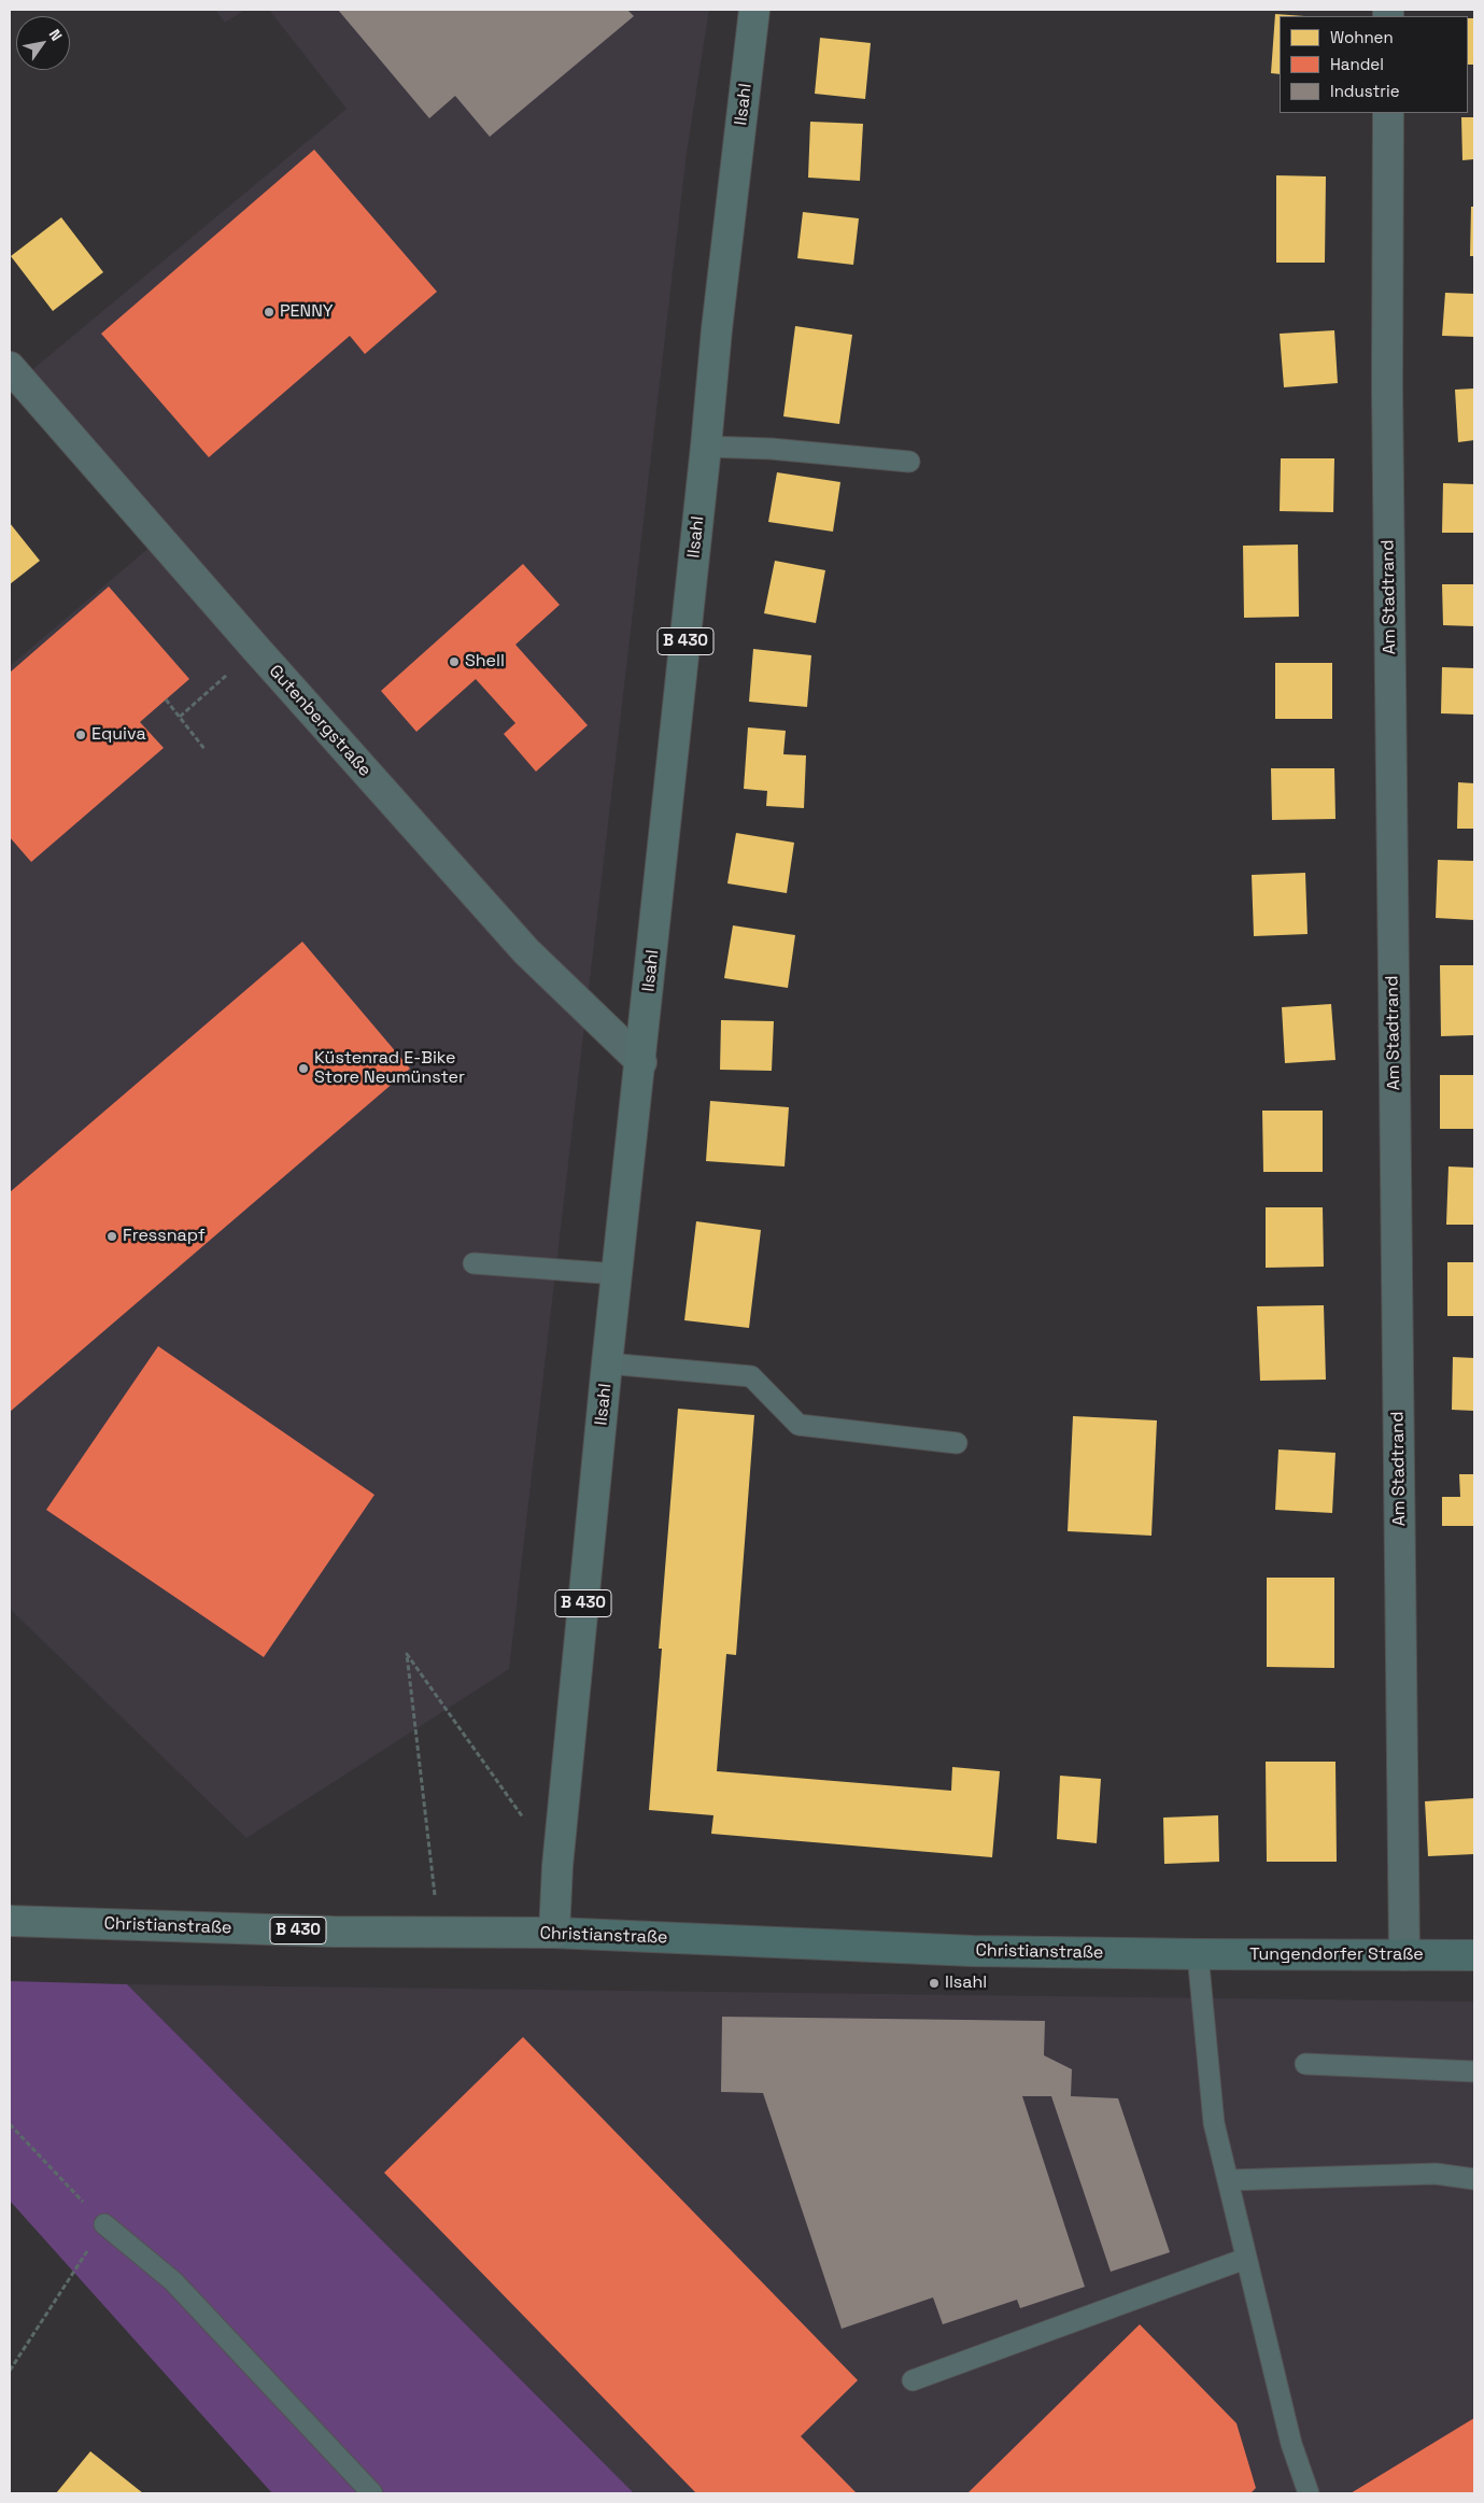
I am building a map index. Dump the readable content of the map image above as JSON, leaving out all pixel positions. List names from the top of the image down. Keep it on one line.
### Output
{"streets":{"main road":["Ilsahl","B 430","Christianstraße","Tungendorfer Straße"],"street":["Am Stadtrand","Gutenbergstraße"]},"crossings":[["Ilsahl","Gutenbergstraße"],["Ilsahl","Christianstraße"],["Am Stadtrand","Tungendorfer Straße"],["Christianstraße","Tungendorfer Straße"]],"places":["PENNY","Shell","Equiva","Küstenrad E-Bike Store Neumünster","Fressnapf","Ilsahl"],"legend":["Wohnen","Handel","Industrie"],"north":"top right"}
